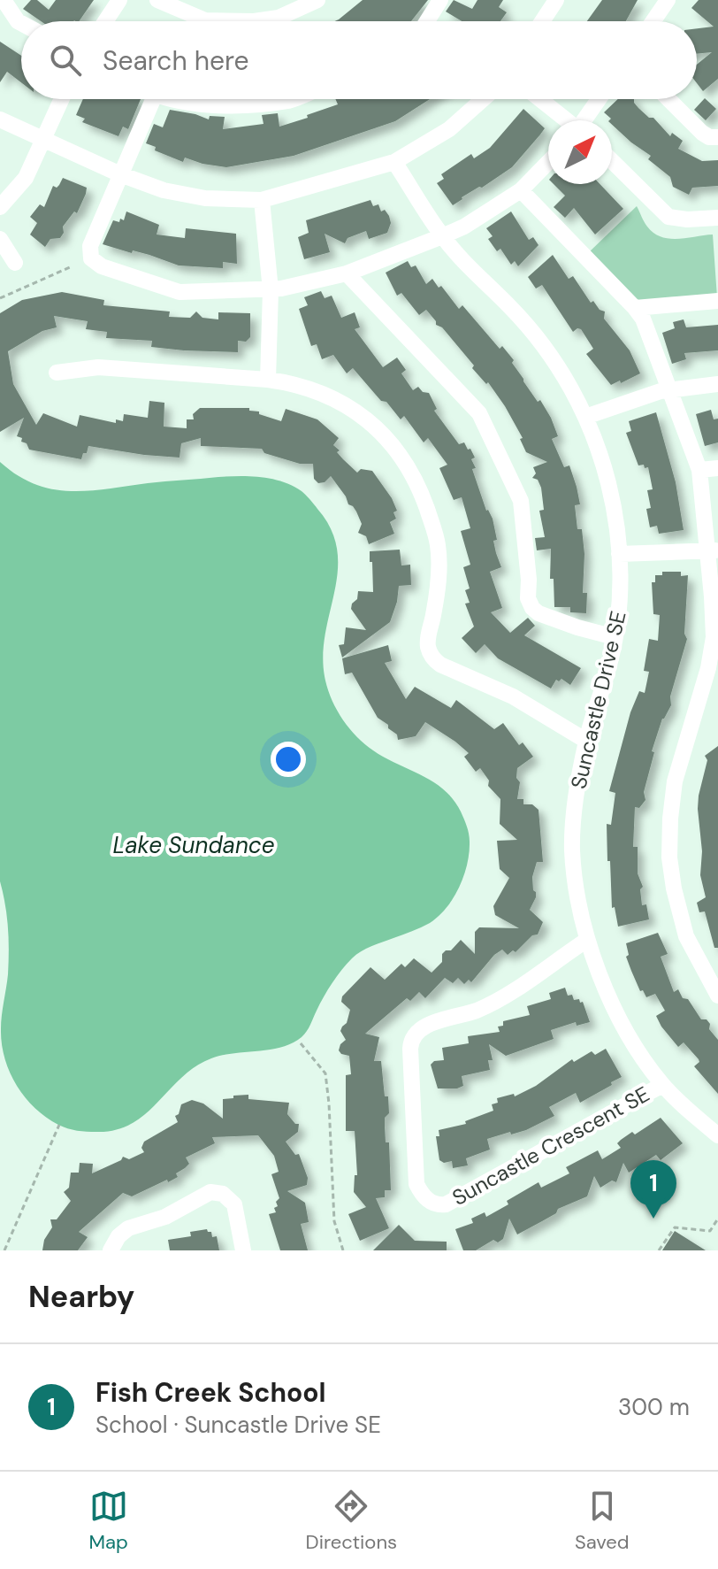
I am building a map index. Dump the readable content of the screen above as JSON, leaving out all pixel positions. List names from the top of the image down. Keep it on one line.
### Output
{"streets":{"street":["Suncastle Drive SE","Suncastle Crescent SE"]},"crossings":[["Suncastle Drive SE","Suncastle Crescent SE"]],"water":["Lake Sundance"],"north":"top right","page":{"search":"Search here","pins":"1","heading":"Nearby","list":[{"mark":"1","name":"Fish Creek School","note":"School · Suncastle Drive SE","value":"300 m"}],"nav":["Map","Directions","Saved"]}}
